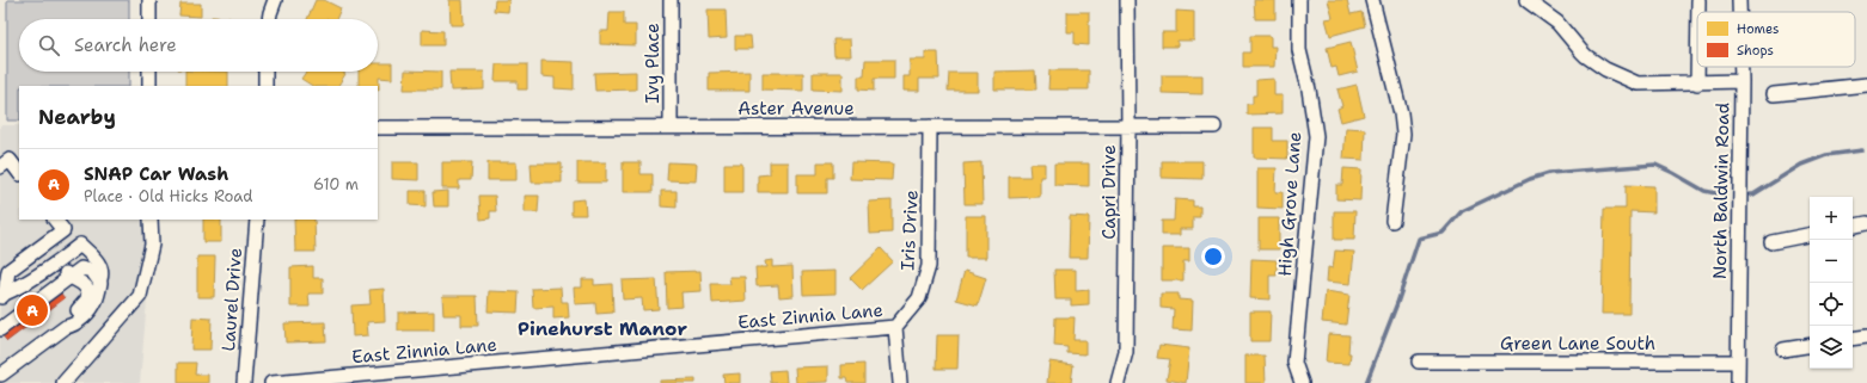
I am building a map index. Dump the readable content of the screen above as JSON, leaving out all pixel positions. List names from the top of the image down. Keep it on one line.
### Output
{"streets":{"street":["Ivy Place","Aster Avenue","North Baldwin Road","Capri Drive","High Grove Lane","Iris Drive","Laurel Drive","East Zinnia Lane","Green Lane South"]},"crossings":[["Ivy Place","Aster Avenue"],["Aster Avenue","Capri Drive"],["Aster Avenue","Iris Drive"],["North Baldwin Road","Green Lane South"],["Iris Drive","East Zinnia Lane"]],"districts":["Pinehurst Manor"],"legend":["Homes","Shops"],"page":{"search":"Search here","heading":"Nearby","list":[{"mark":"A","name":"SNAP Car Wash","note":"Place · Old Hicks Road","value":"610 m"}],"map_buttons":["+","−"],"pins":"A"}}
